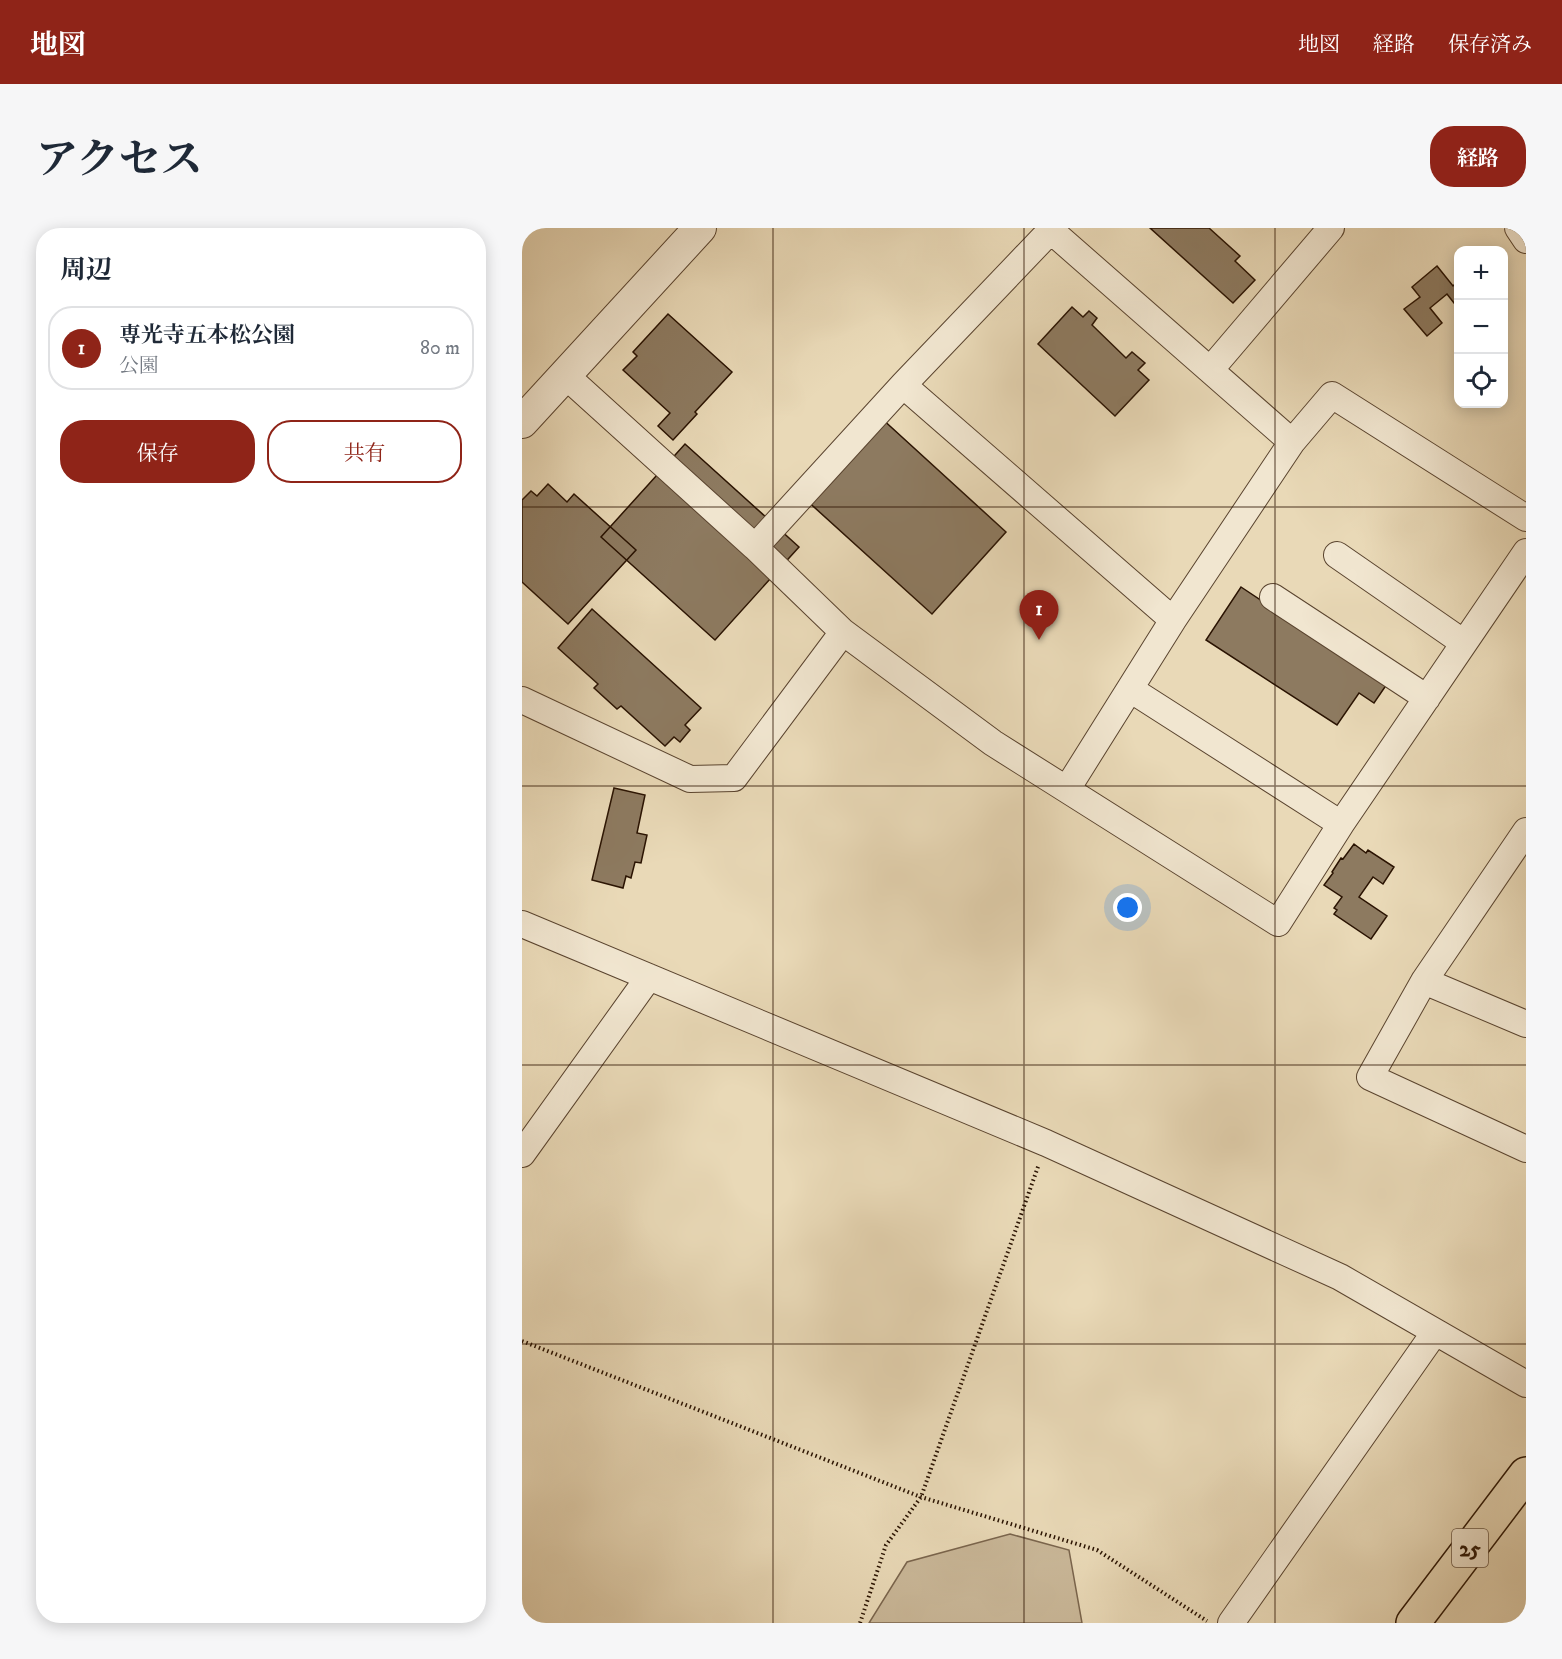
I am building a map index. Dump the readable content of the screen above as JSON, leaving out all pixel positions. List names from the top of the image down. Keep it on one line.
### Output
{"streets":{"main road":["25"]},"page":{"header":"地図","nav":["地図","経路","保存済み"],"title":"アクセス","buttons":["経路",["保存","共有"]],"heading":"周辺","map_buttons":["+","−"],"list":[{"mark":"1","name":"専光寺五本松公園","note":"公園","value":"80 m"}],"pins":"1"}}
